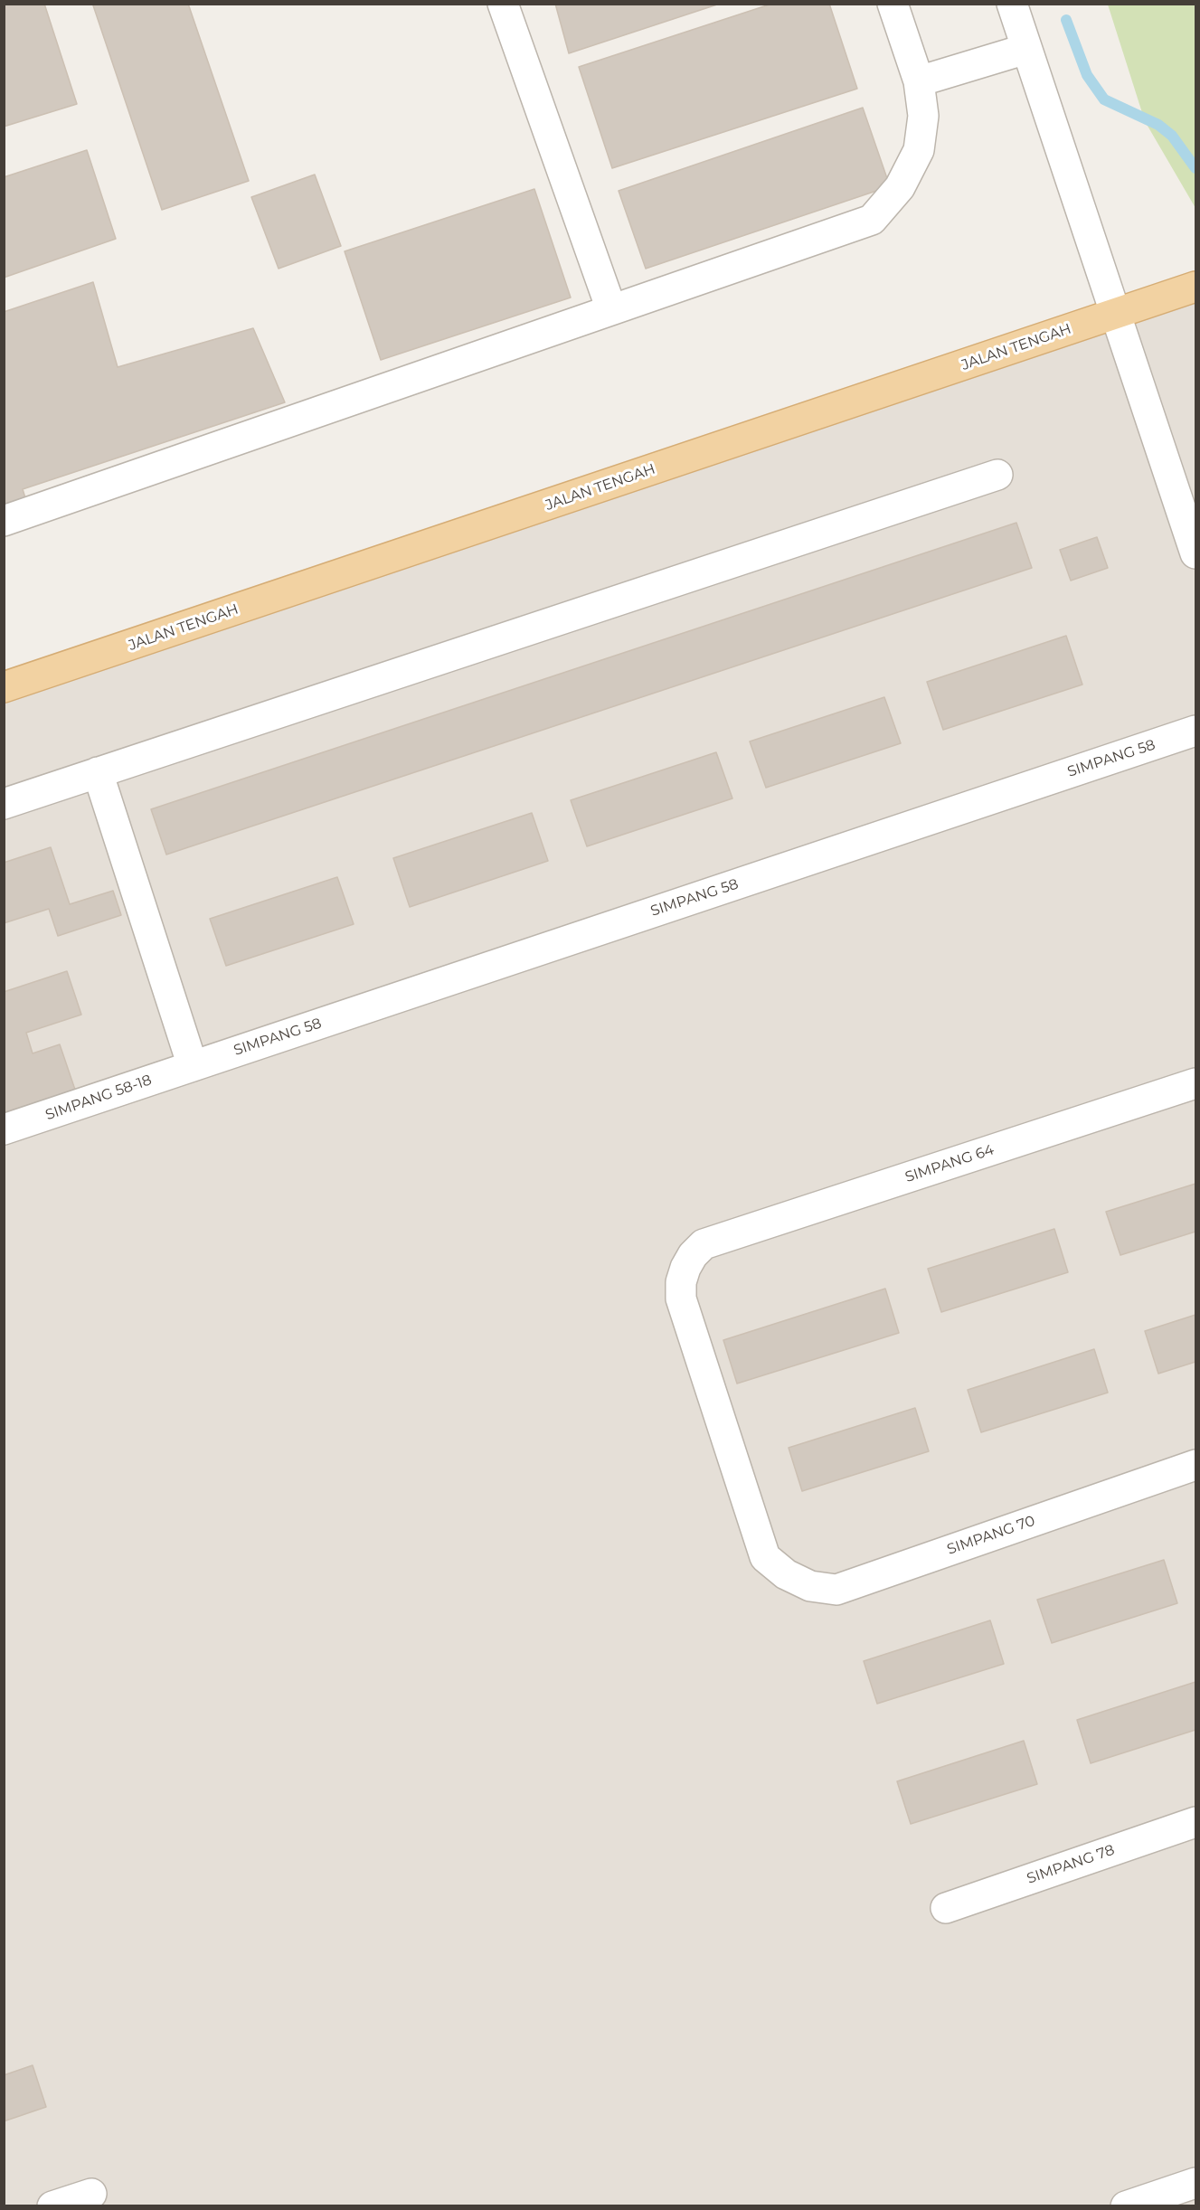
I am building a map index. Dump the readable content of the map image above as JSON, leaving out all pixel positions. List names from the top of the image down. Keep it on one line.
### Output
{"streets":{"main road":["JALAN TENGAH"],"street":["SIMPANG 58","SIMPANG 58-18","SIMPANG 64","SIMPANG 70","SIMPANG 78"]},"crossings":[["SIMPANG 58","SIMPANG 58-18"],["SIMPANG 64","SIMPANG 70"]]}
